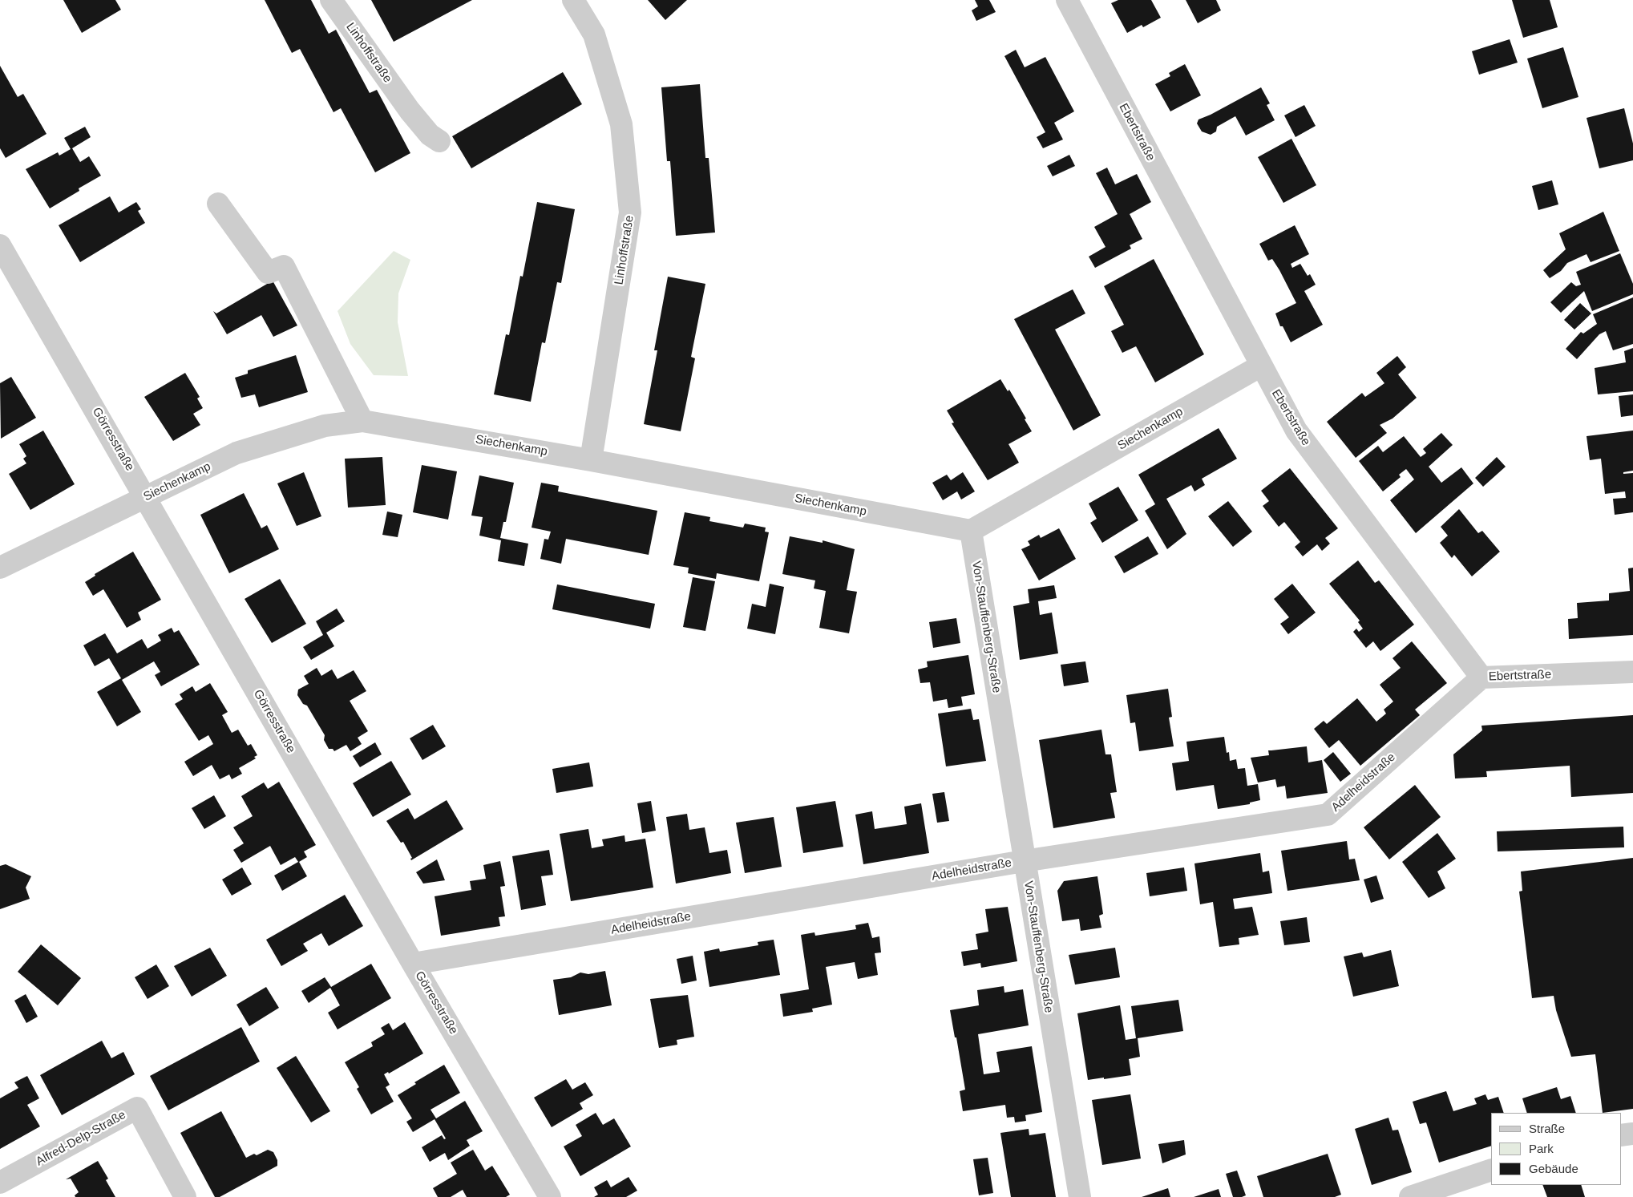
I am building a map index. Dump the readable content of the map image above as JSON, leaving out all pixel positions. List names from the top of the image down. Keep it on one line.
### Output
{"streets":{"street":["Linhoffstraße","Ebertstraße","Siechenkamp","Görresstraße","Von-Stauffenberg-Straße","Adelheidstraße","Alfred-Delp-Straße"]},"crossings":[["Linhoffstraße","Siechenkamp"],["Ebertstraße","Siechenkamp"],["Ebertstraße","Adelheidstraße"],["Siechenkamp","Görresstraße"],["Siechenkamp","Von-Stauffenberg-Straße"],["Görresstraße","Adelheidstraße"],["Von-Stauffenberg-Straße","Adelheidstraße"]],"legend":["Straße","Park","Gebäude"]}
